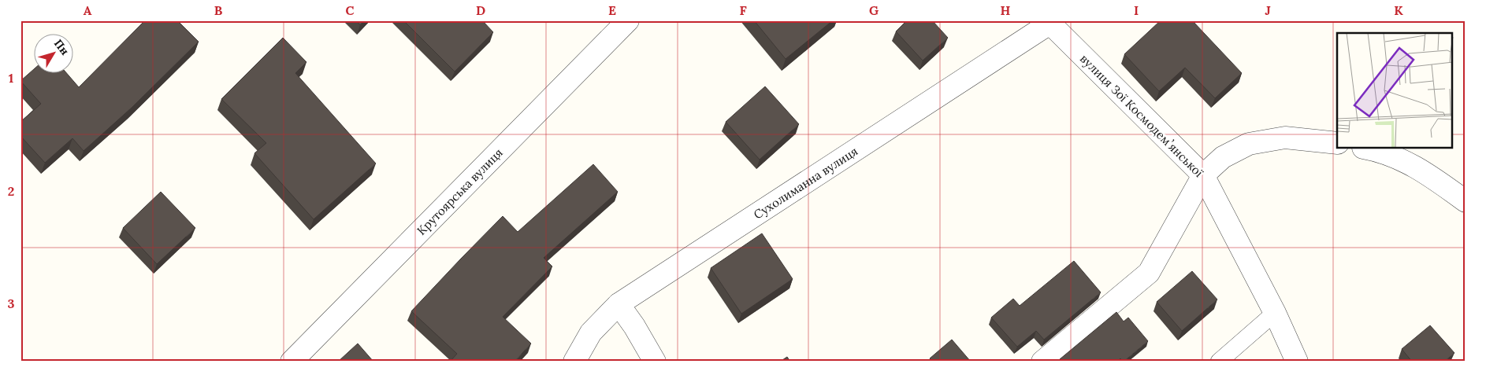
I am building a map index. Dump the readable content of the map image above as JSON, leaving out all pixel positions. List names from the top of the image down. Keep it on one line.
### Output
{"streets":{"street":["вулиця Зої Космодемʼянської","Сухолиманна вулиця","Крутоярська вулиця"]},"crossings":[["вулиця Зої Космодемʼянської","Сухолиманна вулиця"]],"north":"top right","grid":{"columns":["A","B","C","D","E","F","G","H","I","J","K"],"rows":["1","2","3"]}}
